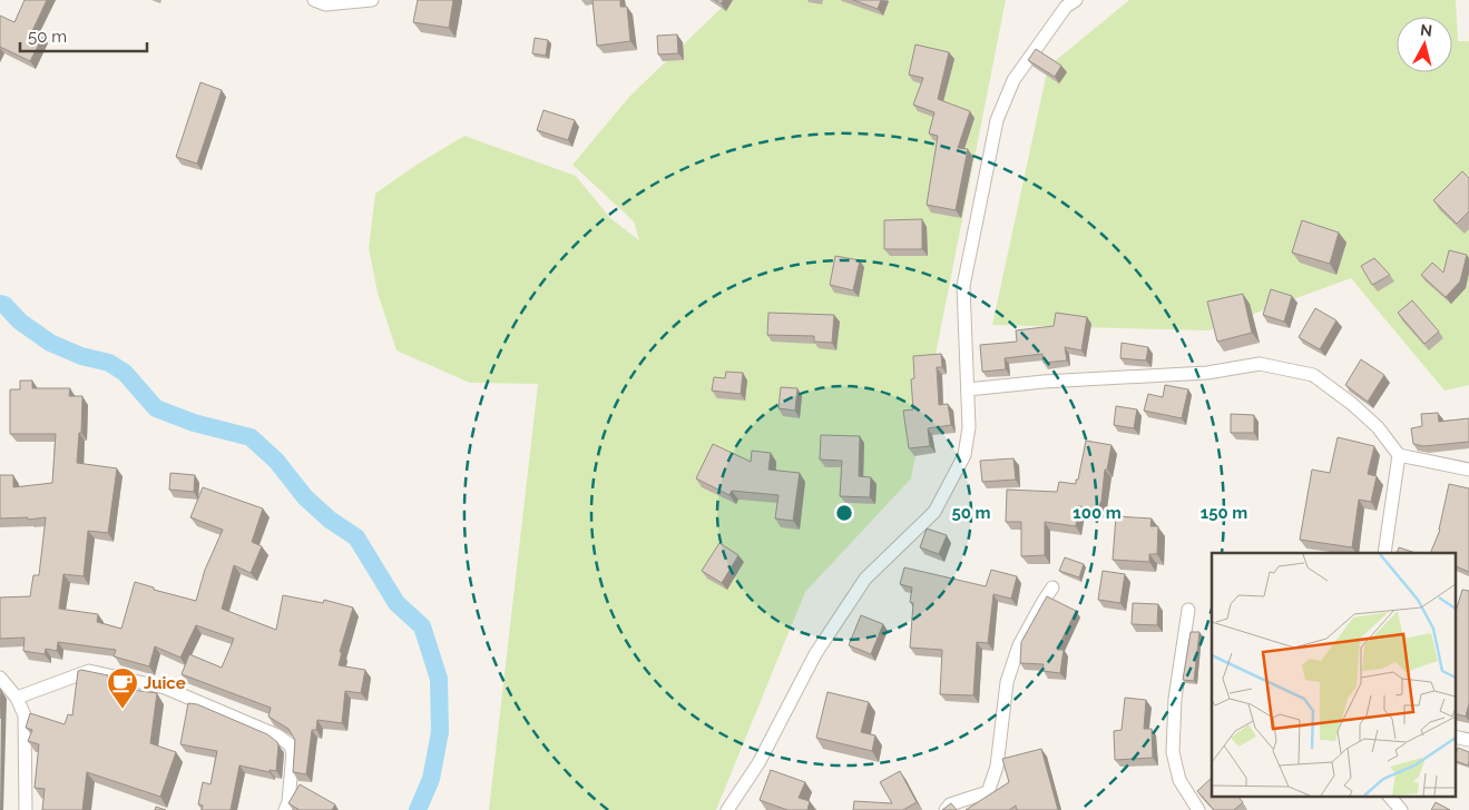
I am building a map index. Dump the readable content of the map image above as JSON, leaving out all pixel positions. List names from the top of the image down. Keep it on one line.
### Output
{"places":{"cafe":["Juice"]},"scale_bar":"50 m","north":"top","rings":["50 m","100 m","150 m"]}
